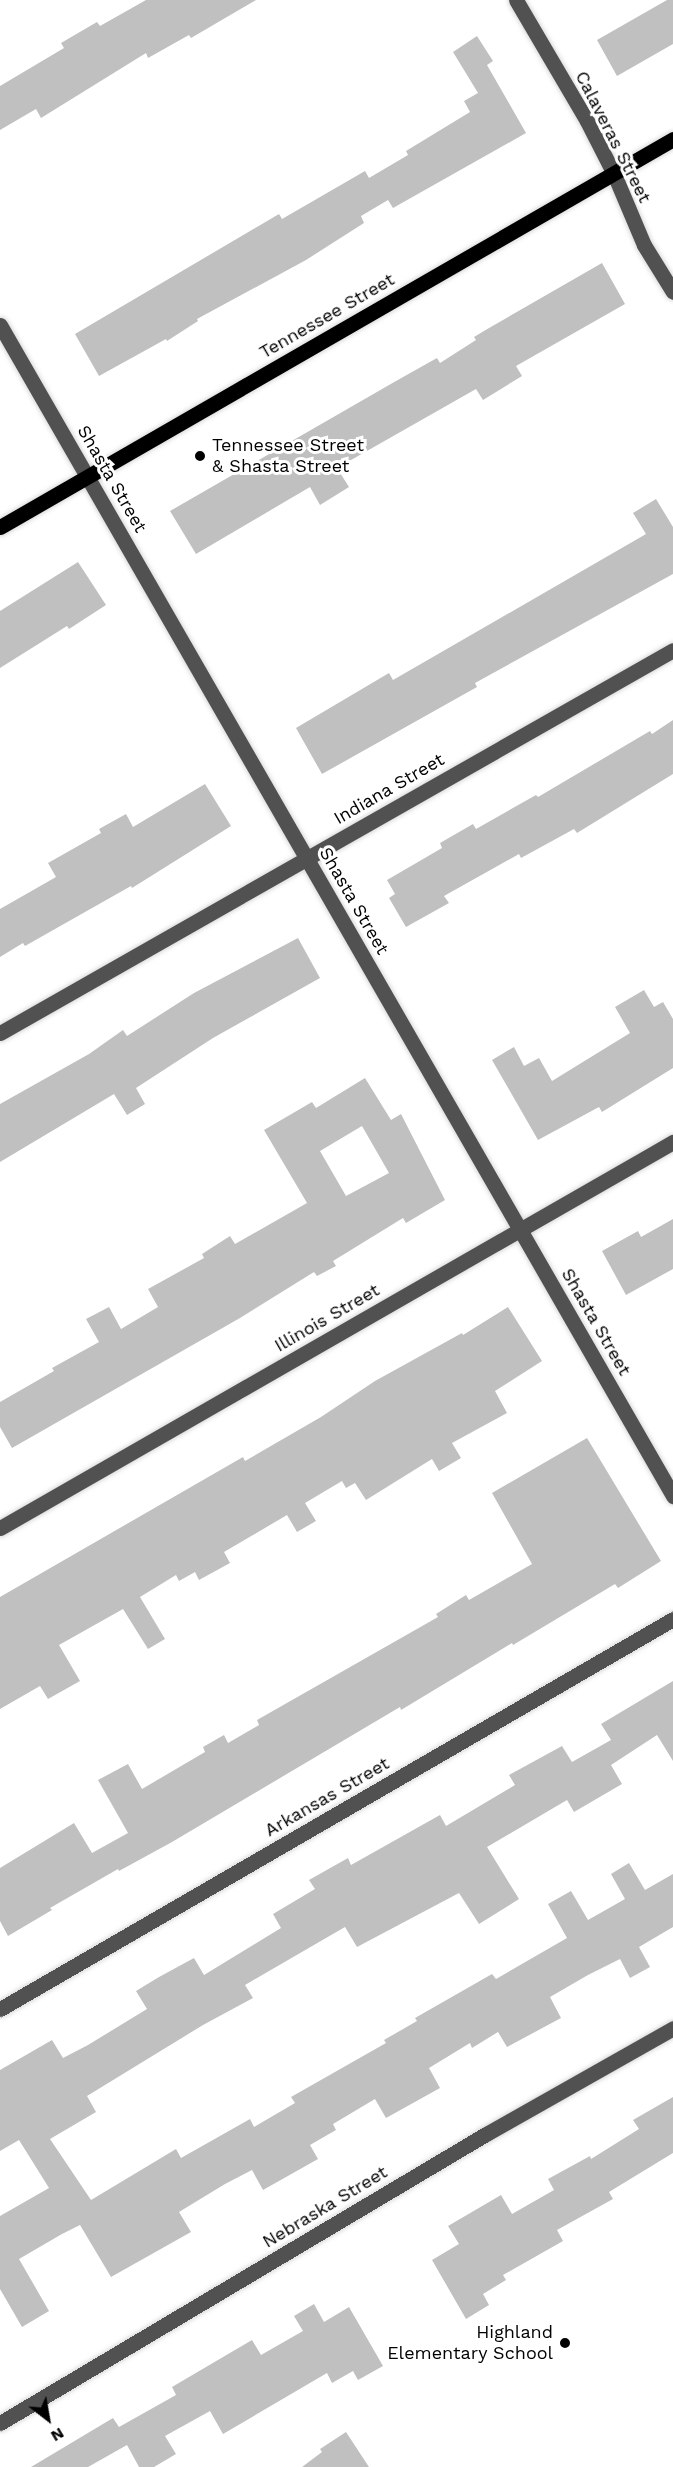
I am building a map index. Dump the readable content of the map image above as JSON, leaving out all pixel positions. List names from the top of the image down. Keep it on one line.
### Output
{"streets":{"main road":["Tennessee Street"],"street":["Calaveras Street","Shasta Street","Indiana Street","Illinois Street","Arkansas Street","Nebraska Street"]},"crossings":[["Calaveras Street","Tennessee Street"],["Tennessee Street","Shasta Street"],["Shasta Street","Indiana Street"],["Shasta Street","Illinois Street"]],"places":["Tennessee Street & Shasta Street","Highland Elementary School"],"north":"bottom right"}
